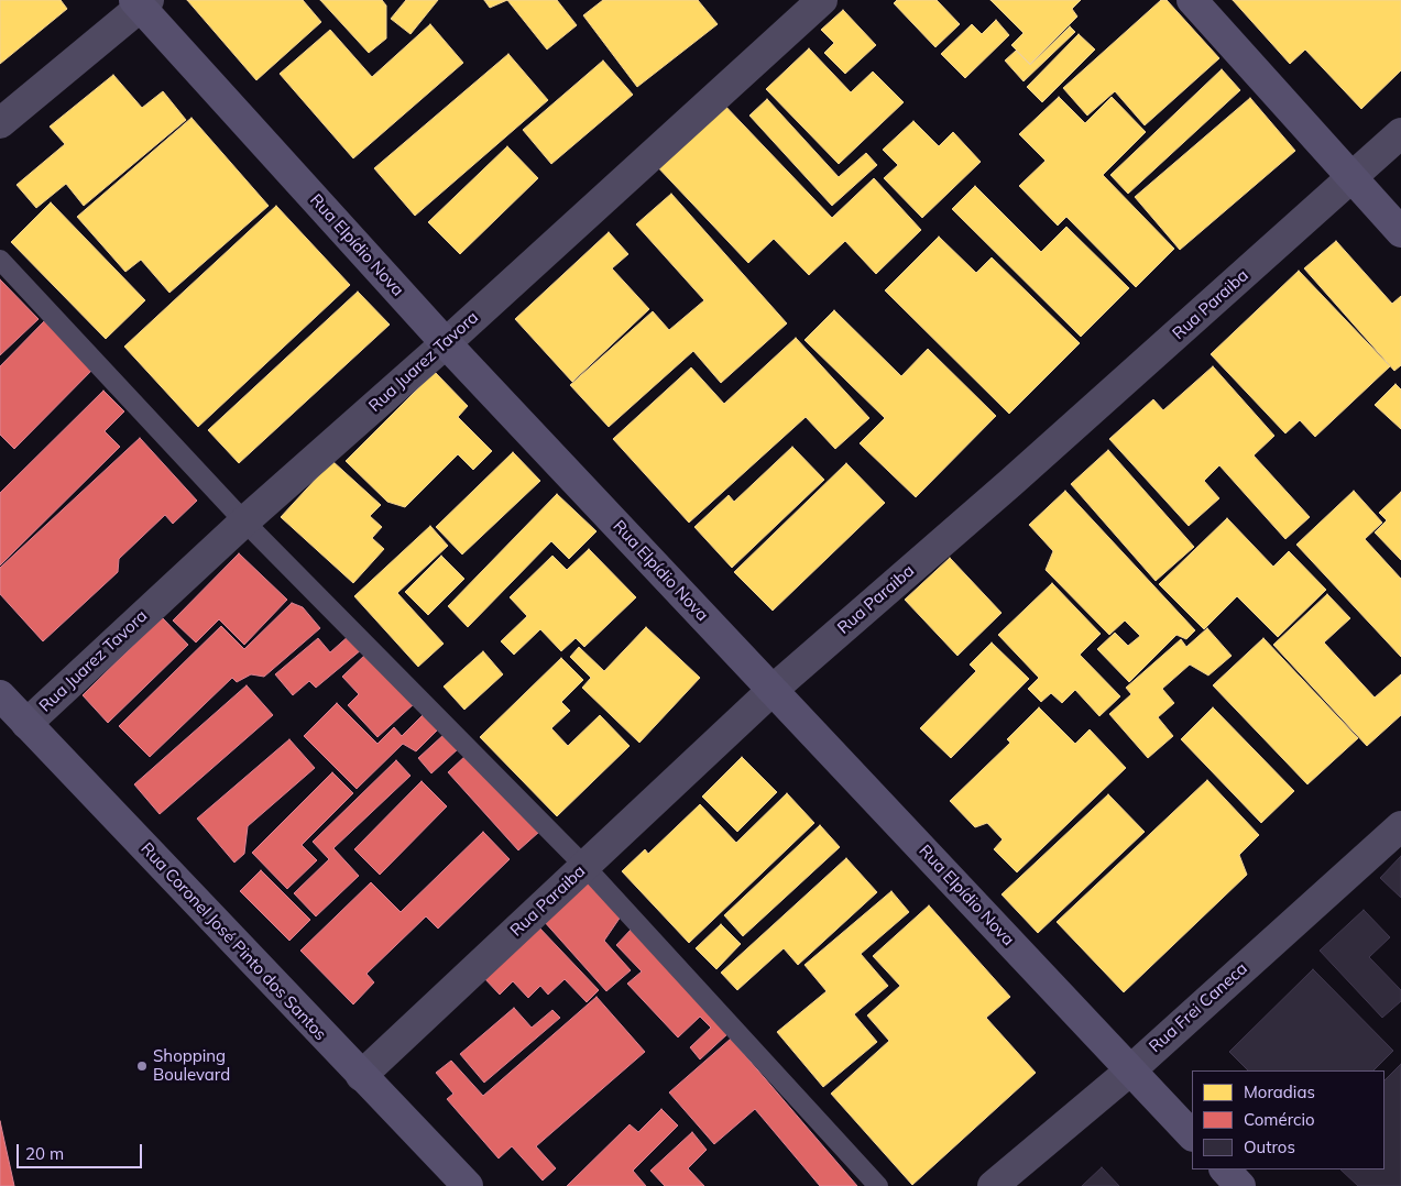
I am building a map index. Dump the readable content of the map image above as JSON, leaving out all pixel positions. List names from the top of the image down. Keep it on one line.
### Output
{"streets":{"street":["Rua Elpídio Nova","Rua Paraiba","Rua Juarez Tavora","Rua Coronel José Pinto dos Santos","Rua Frei Caneca"]},"crossings":[["Rua Elpídio Nova","Rua Paraiba"],["Rua Elpídio Nova","Rua Juarez Tavora"],["Rua Elpídio Nova","Rua Frei Caneca"],["Rua Paraiba","Rua Coronel José Pinto dos Santos"],["Rua Juarez Tavora","Rua Coronel José Pinto dos Santos"]],"places":["Shopping Boulevard"],"legend":["Moradias","Comércio","Outros"],"scale_bar":"20 m"}
